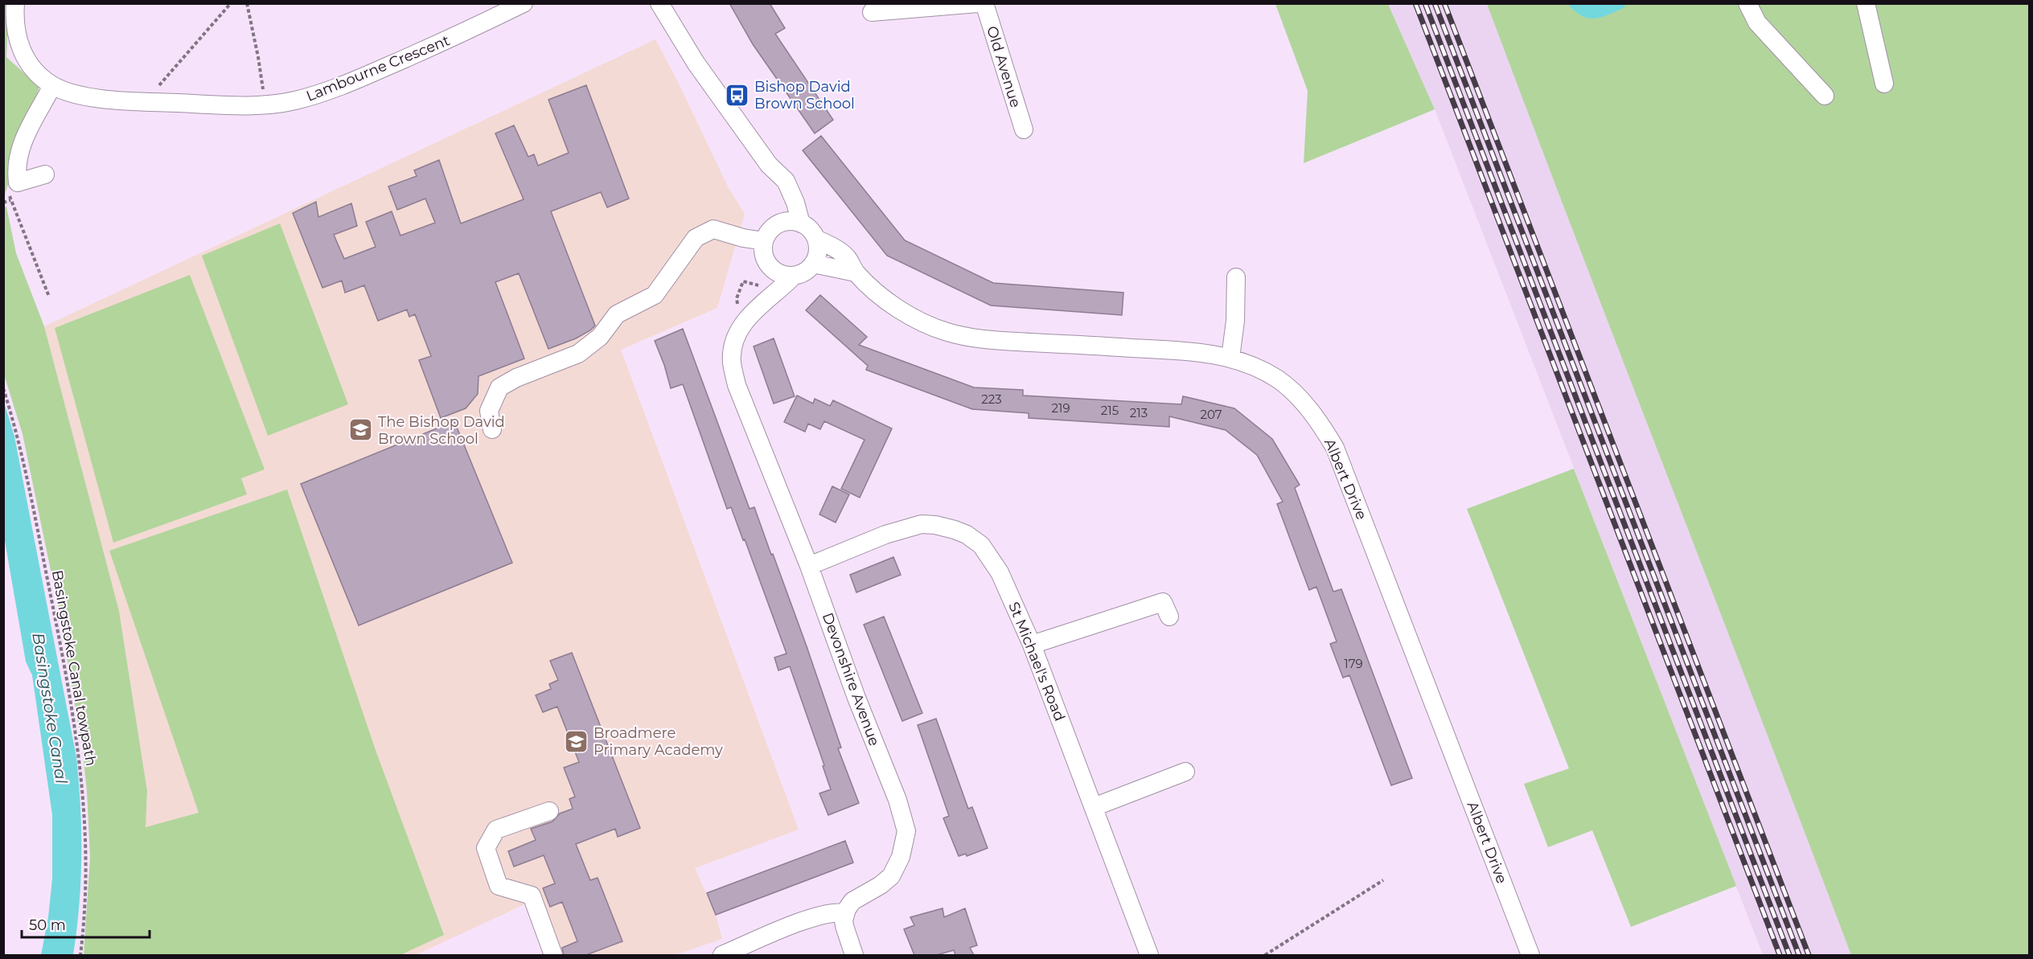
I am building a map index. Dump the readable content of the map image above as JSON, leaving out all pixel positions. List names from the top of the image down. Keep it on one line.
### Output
{"streets":{"street":["Old Avenue","Lambourne Crescent","Albert Drive","St Michael's Road","Devonshire Avenue"],"path":["Basingstoke Canal towpath"]},"crossings":[["Albert Drive","Devonshire Avenue"],["St Michael's Road","Devonshire Avenue"]],"water":["Basingstoke Canal"],"places":{"bus stop":["Bishop David Brown School"],"school or university":["The Bishop David Brown School","Broadmere Primary Academy"]},"house_numbers":["223","219","215","213","207","179"],"scale_bar":"50 m"}
